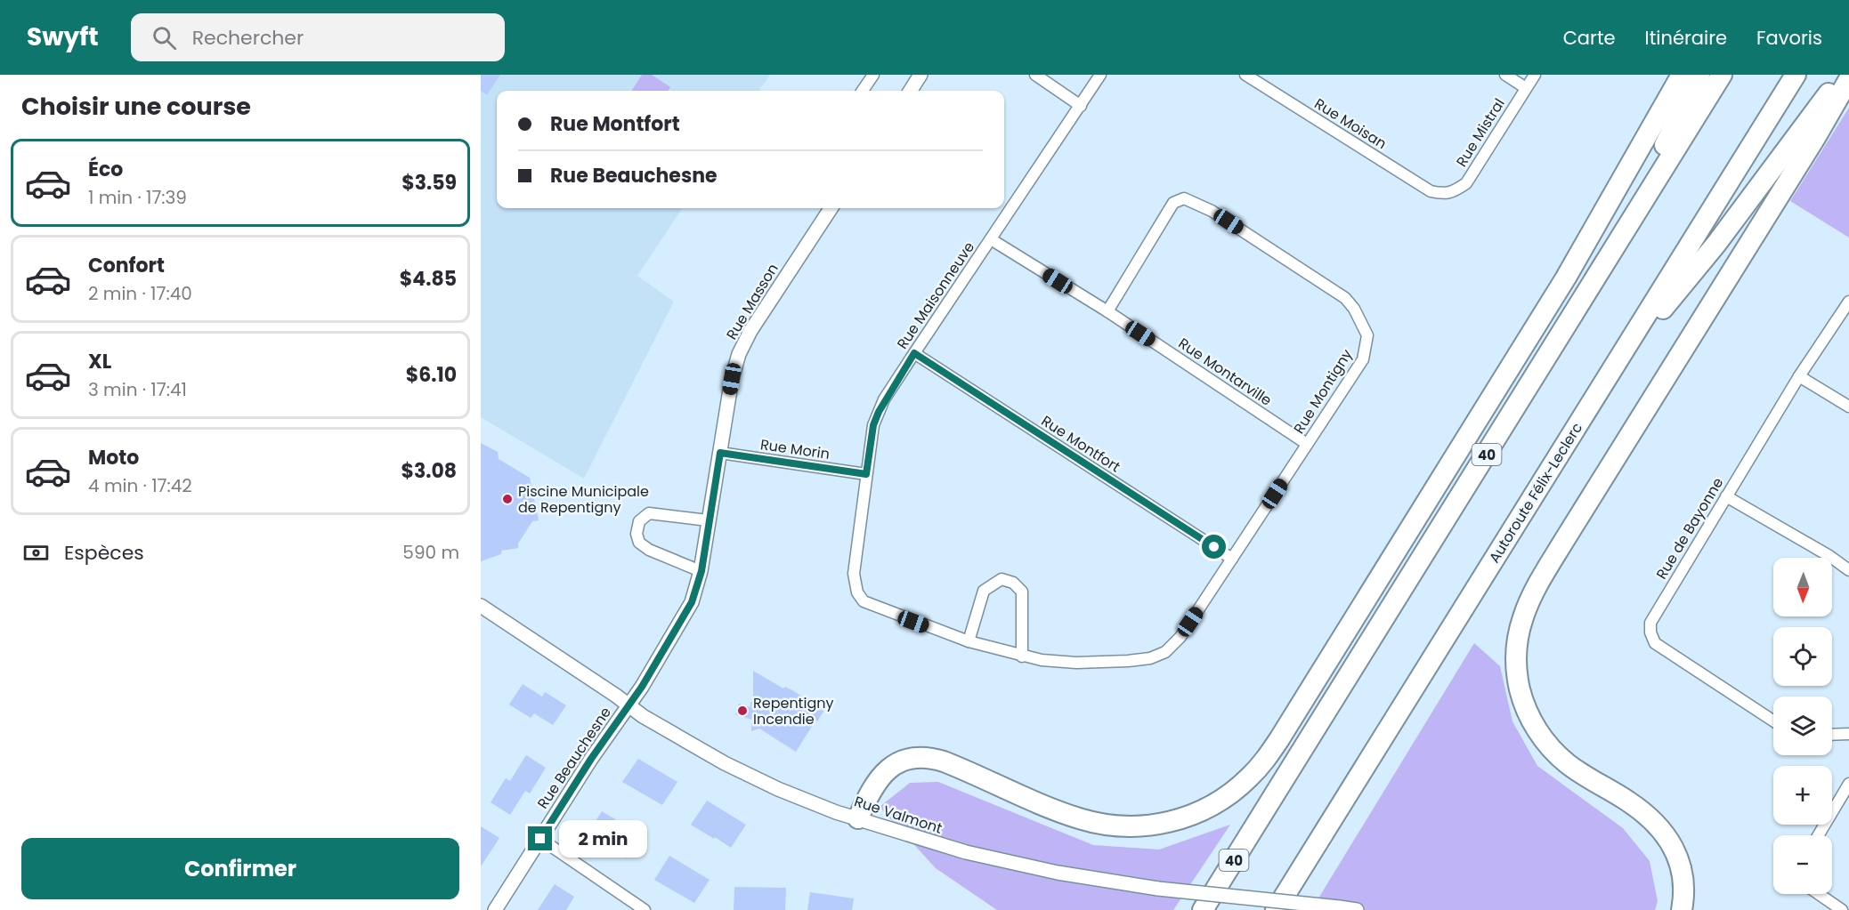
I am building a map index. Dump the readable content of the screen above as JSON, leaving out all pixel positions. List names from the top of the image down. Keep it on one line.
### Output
{"streets":{"highway":["40","Autoroute Félix-Leclerc"],"street":["Rue Moisan","Rue Mistral","Rue Maisonneuve","Rue Masson","Rue Montarville","Rue Montigny","Rue Montfort","Rue Morin","Rue de Bayonne","Rue Beauchesne","Rue Valmont"]},"crossings":[["Rue Moisan","Rue Mistral"],["Rue Maisonneuve","Rue Montarville"],["Rue Maisonneuve","Rue Montigny"],["Rue Maisonneuve","Rue Montfort"],["Rue Maisonneuve","Rue Morin"],["Rue Masson","Rue Morin"],["Rue Masson","Rue Beauchesne"],["Rue Masson","Rue Valmont"],["Rue Montarville","Rue Montigny"],["Rue Montigny","Rue Montfort"],["Rue Beauchesne","Rue Valmont"]],"places":["Piscine Municipale de Repentigny","Repentigny Incendie"],"north":"bottom","page":{"header":"Swyft","search":"Rechercher","nav":["Carte","Itinéraire","Favoris"],"heading":"Choisir une course","banner":["Rue Montfort","Rue Beauchesne"],"list":[{"name":"Éco","note":"1 min · 17:39","value":"$3.59"},{"name":"Confort","note":"2 min · 17:40","value":"$4.85"},{"name":"XL","note":"3 min · 17:41","value":"$6.10"},{"name":"Moto","note":"4 min · 17:42","value":"$3.08"}],"pay":["Espèces","590 m"],"map_buttons":["+","−"],"bubble":"2 min","buttons":"Confirmer"}}
